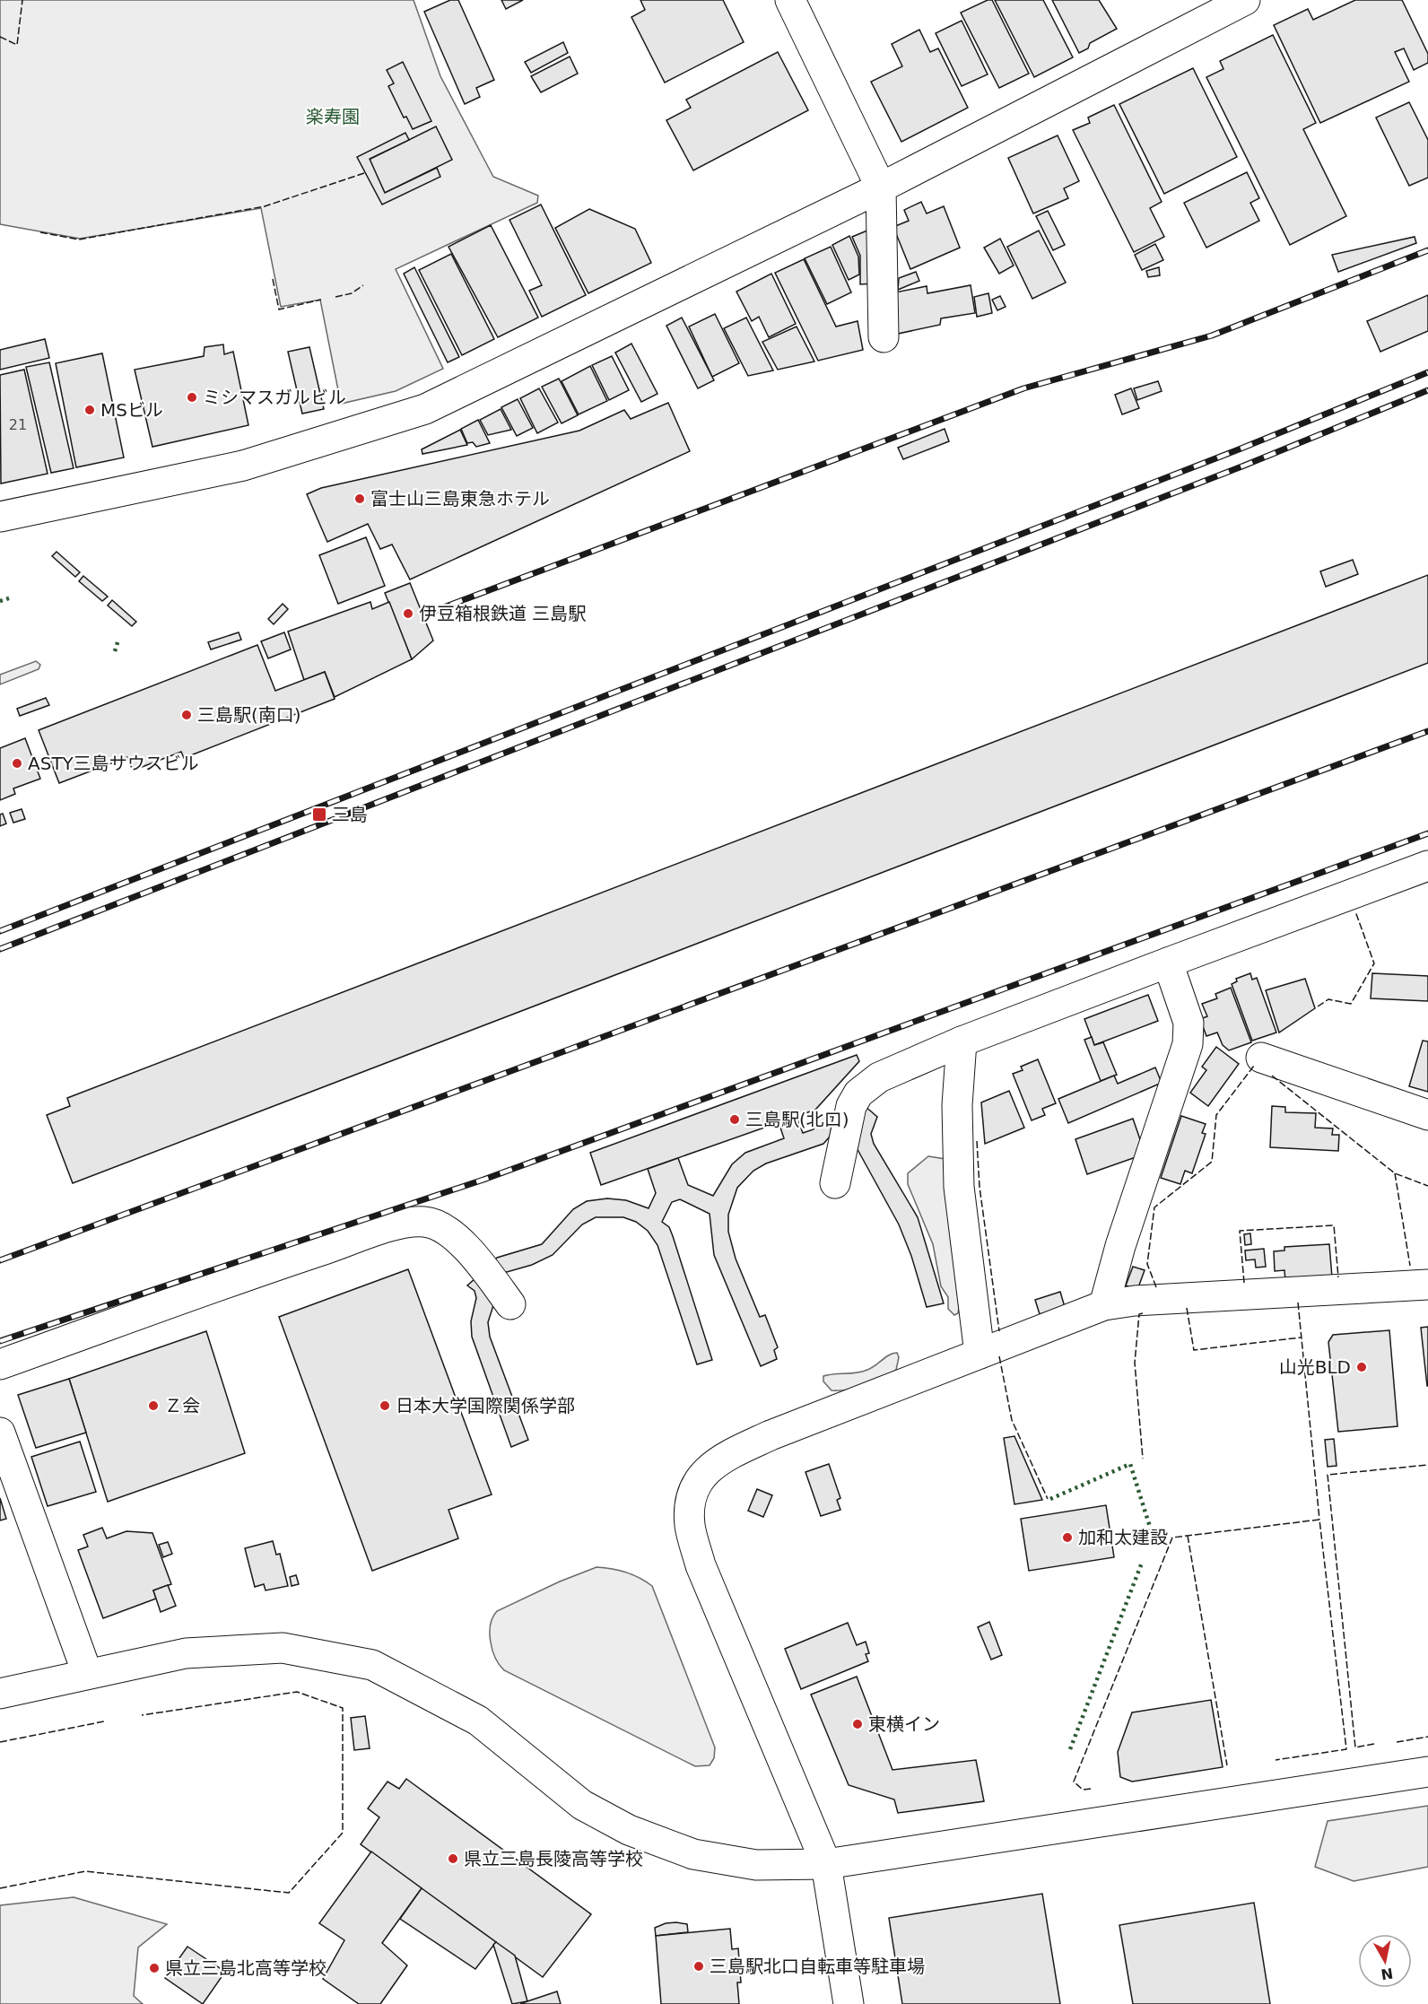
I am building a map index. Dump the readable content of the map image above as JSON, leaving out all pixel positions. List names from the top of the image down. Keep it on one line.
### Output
{"parks":["楽寿園"],"places":{"other":["ミシマスガルビル","MSビル","富士山三島東急ホテル","伊豆箱根鉄道 三島駅","三島駅(南口)","ASTY三島サウスビル","三島駅(北口)","山光BLD","Ｚ会","日本大学国際関係学部","加和太建設","東横イン","県立三島長陵高等学校","三島駅北口自転車等駐車場","県立三島北高等学校"],"transit":["三島"]},"house_numbers":["21"],"north":"bottom"}
